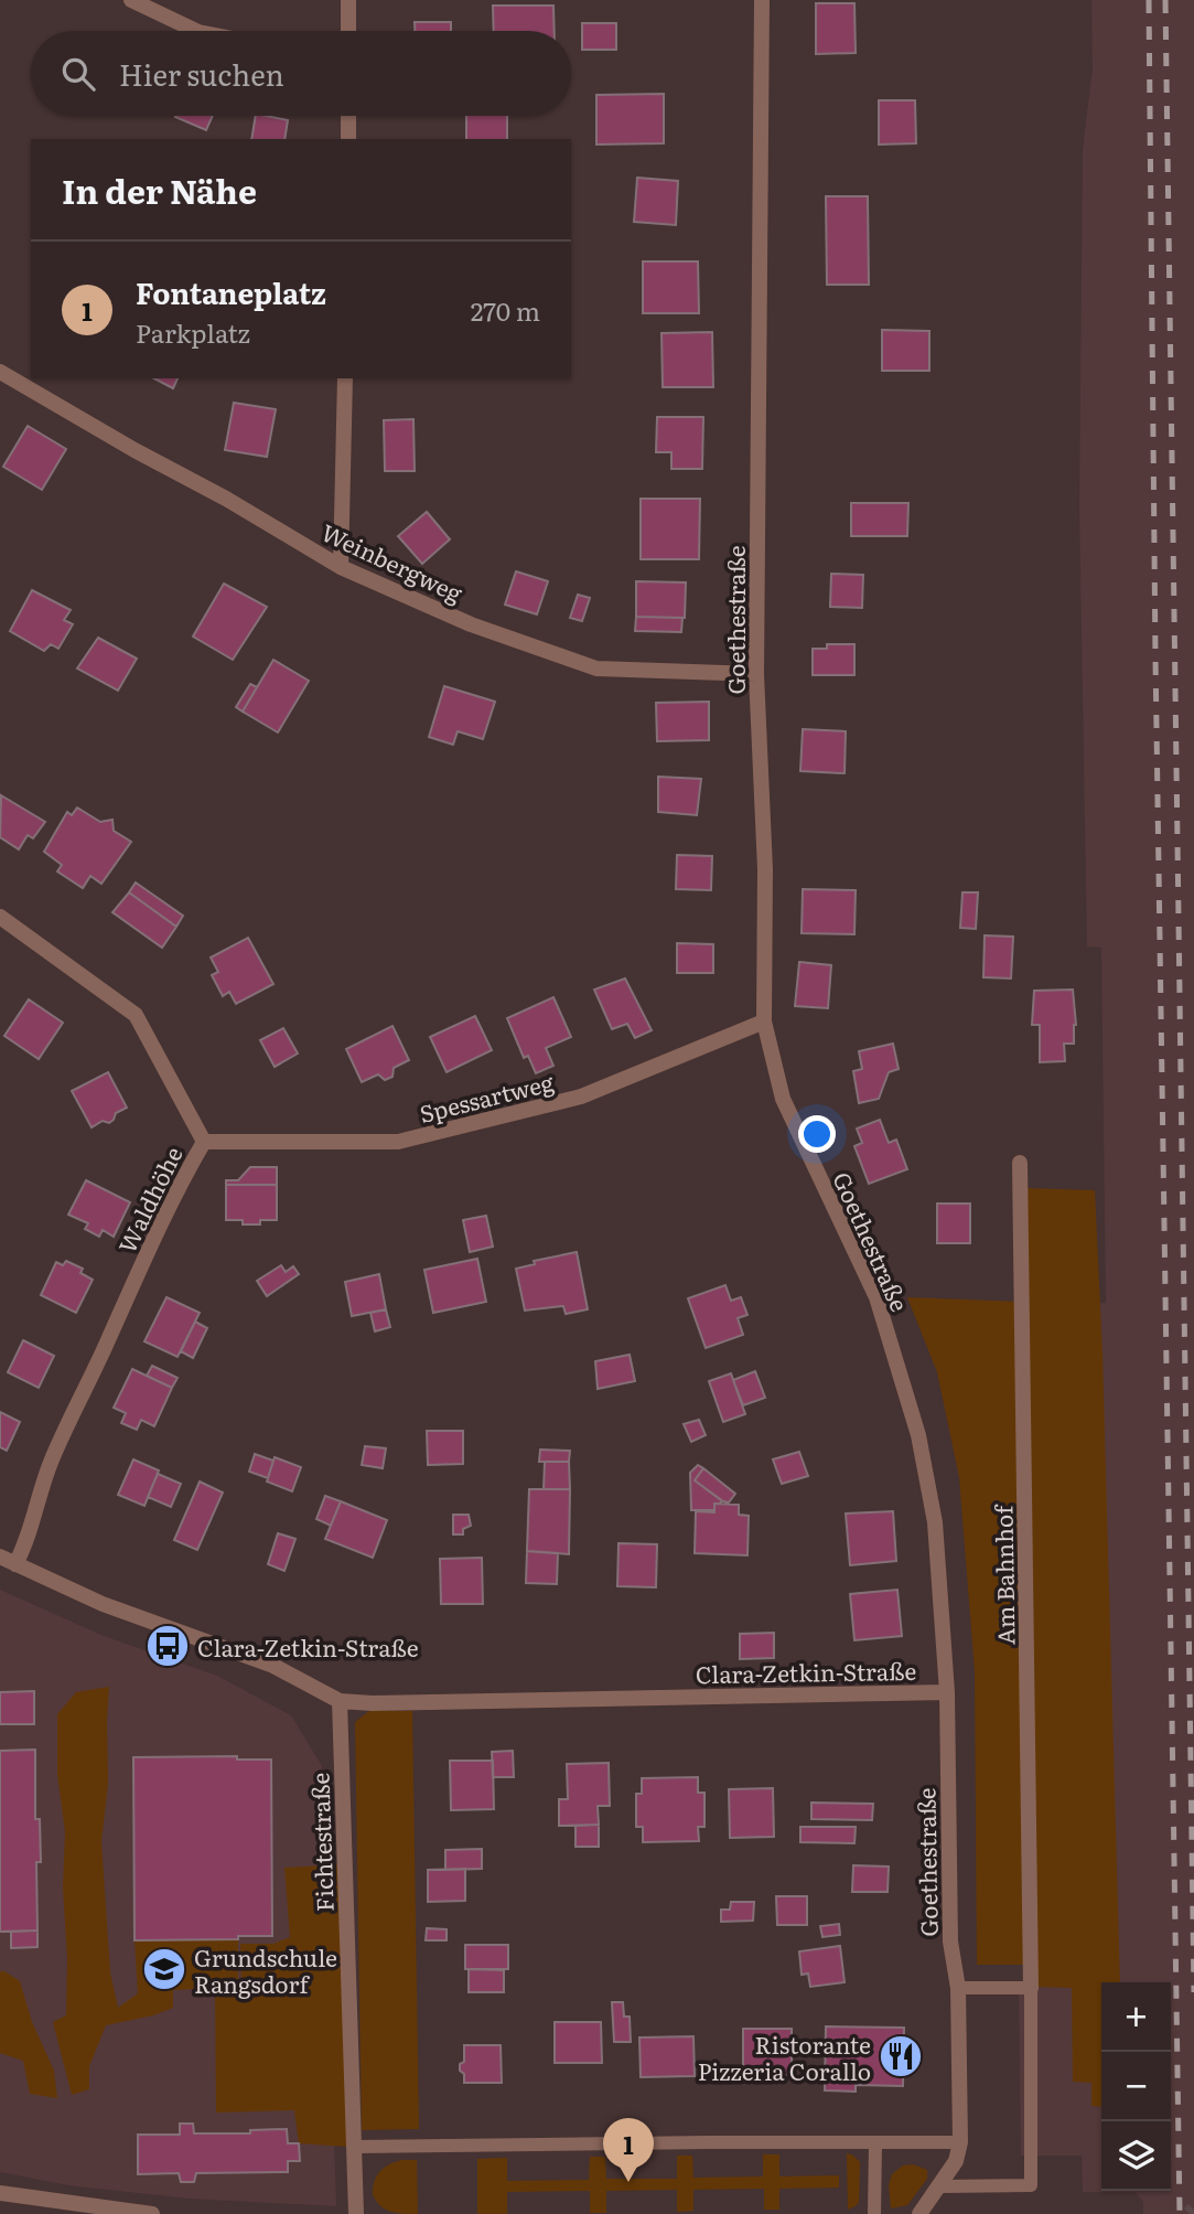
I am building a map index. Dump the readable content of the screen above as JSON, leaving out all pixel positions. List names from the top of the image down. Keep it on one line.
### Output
{"streets":{"street":["Weinbergweg","Goethestraße","Spessartweg","Waldhöhe","Am Bahnhof","Clara-Zetkin-Straße","Fichtestraße"]},"crossings":[["Weinbergweg","Goethestraße"],["Goethestraße","Spessartweg"],["Goethestraße","Clara-Zetkin-Straße"],["Spessartweg","Waldhöhe"],["Waldhöhe","Clara-Zetkin-Straße"],["Clara-Zetkin-Straße","Fichtestraße"]],"places":{"bus stop":["Clara-Zetkin-Straße"],"school or university":["Grundschule Rangsdorf"],"restaurant":["Ristorante Pizzeria Corallo"]},"page":{"search":"Hier suchen","heading":"In der Nähe","list":[{"mark":"1","name":"Fontaneplatz","note":"Parkplatz","value":"270 m"}],"map_buttons":["+","−"],"pins":"1"}}
